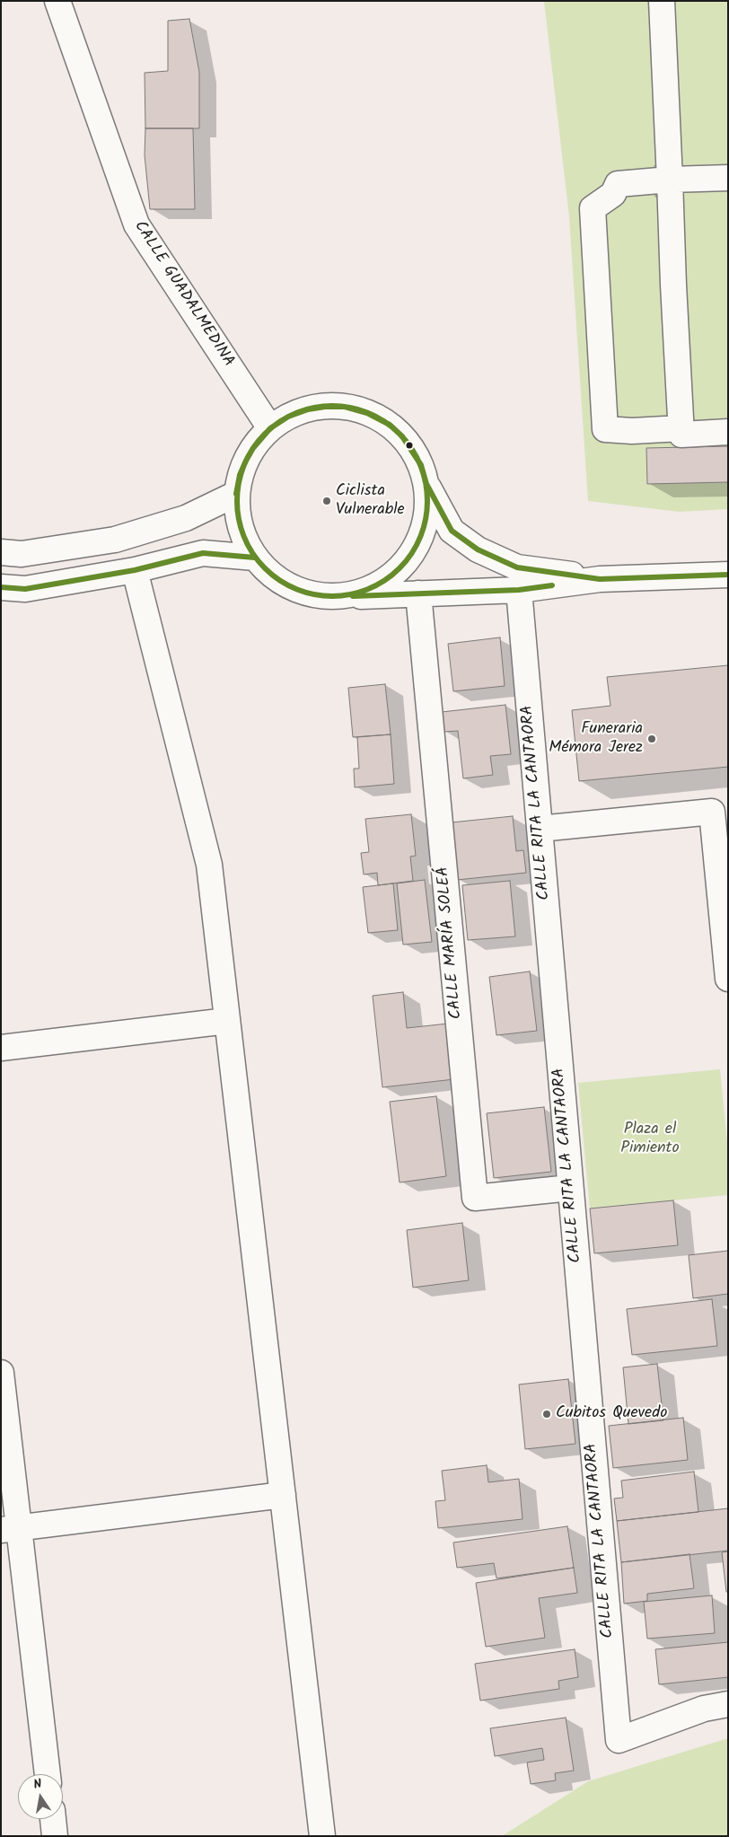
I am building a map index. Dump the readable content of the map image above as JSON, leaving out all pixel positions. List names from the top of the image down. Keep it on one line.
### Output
{"streets":{"street":["CALLE GUADALMEDINA","CALLE RITA LA CANTAORA","CALLE MARÍA SOLEÁ"]},"crossings":[["CALLE RITA LA CANTAORA","CALLE MARÍA SOLEÁ"]],"parks":["Plaza el Pimiento"],"places":["Ciclista Vulnerable","Funeraria Mémora Jerez","Cubitos Quevedo"],"north":"top"}
